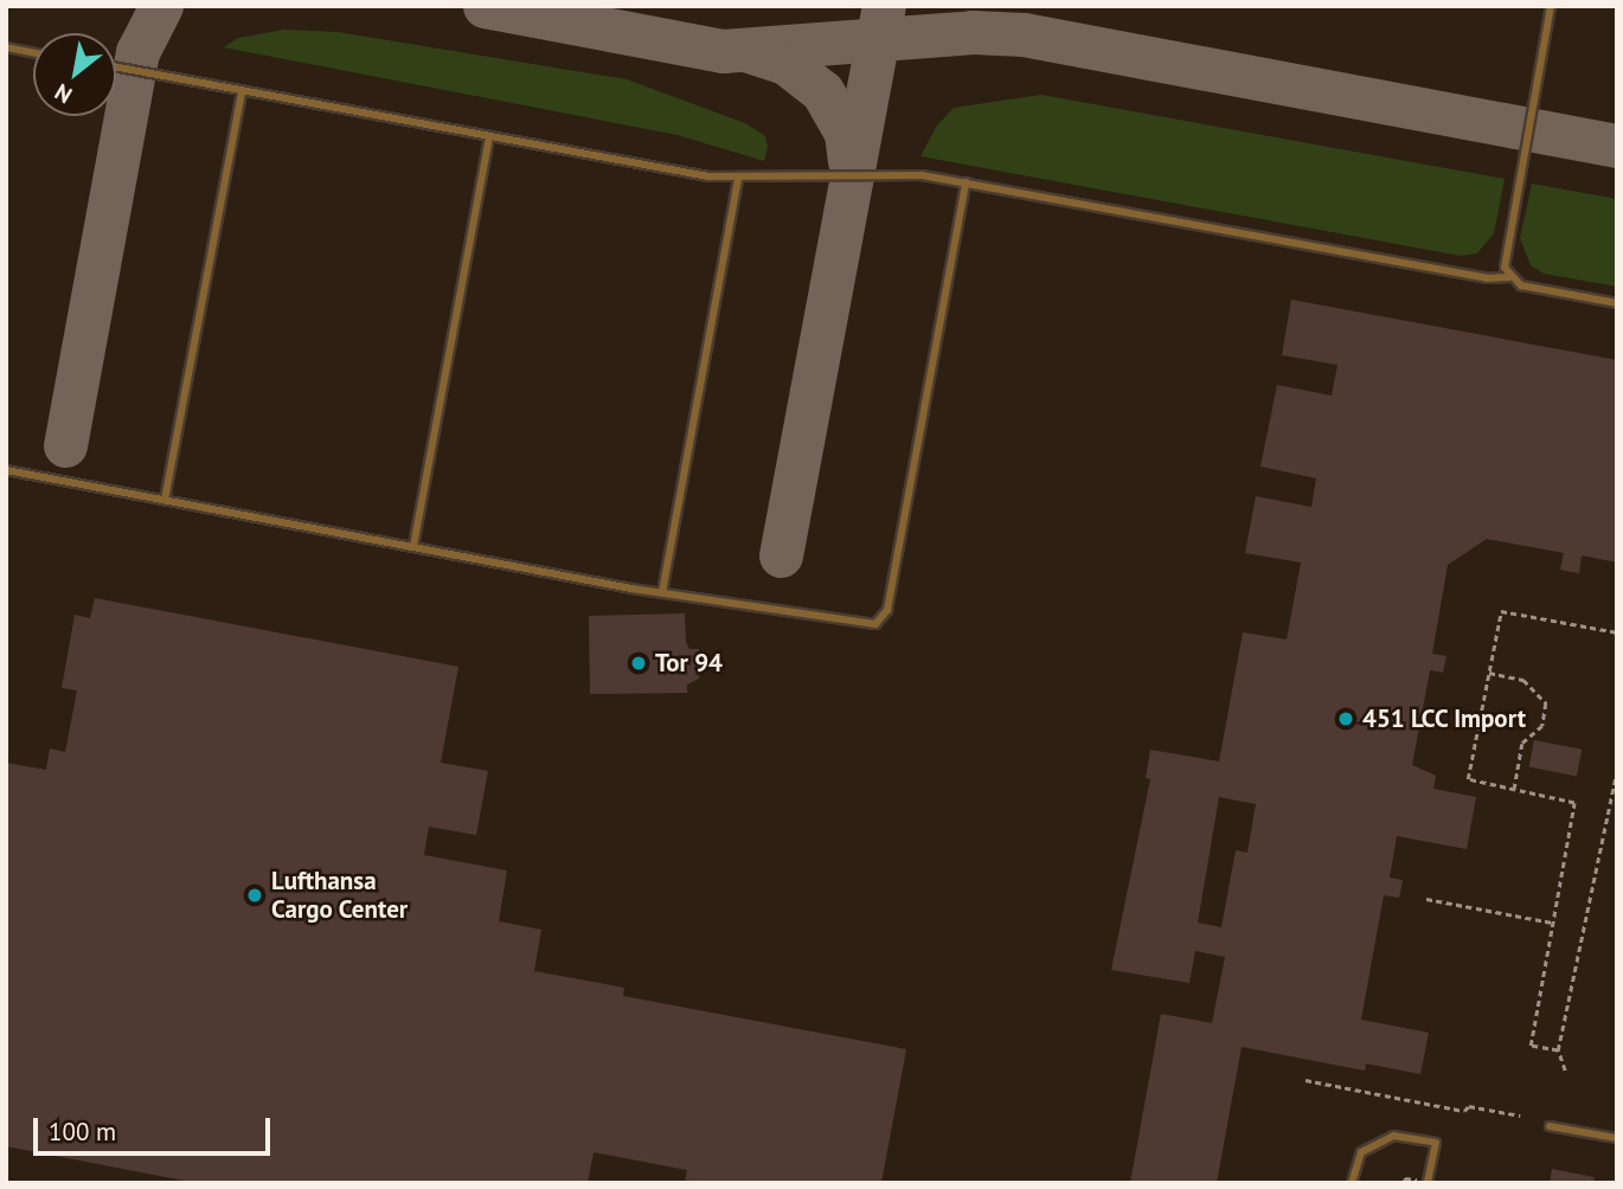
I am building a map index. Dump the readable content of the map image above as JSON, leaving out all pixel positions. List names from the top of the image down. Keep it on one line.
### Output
{"places":["Tor 94","451 LCC Import","Lufthansa Cargo Center"],"scale_bar":"100 m","north":"bottom left"}
